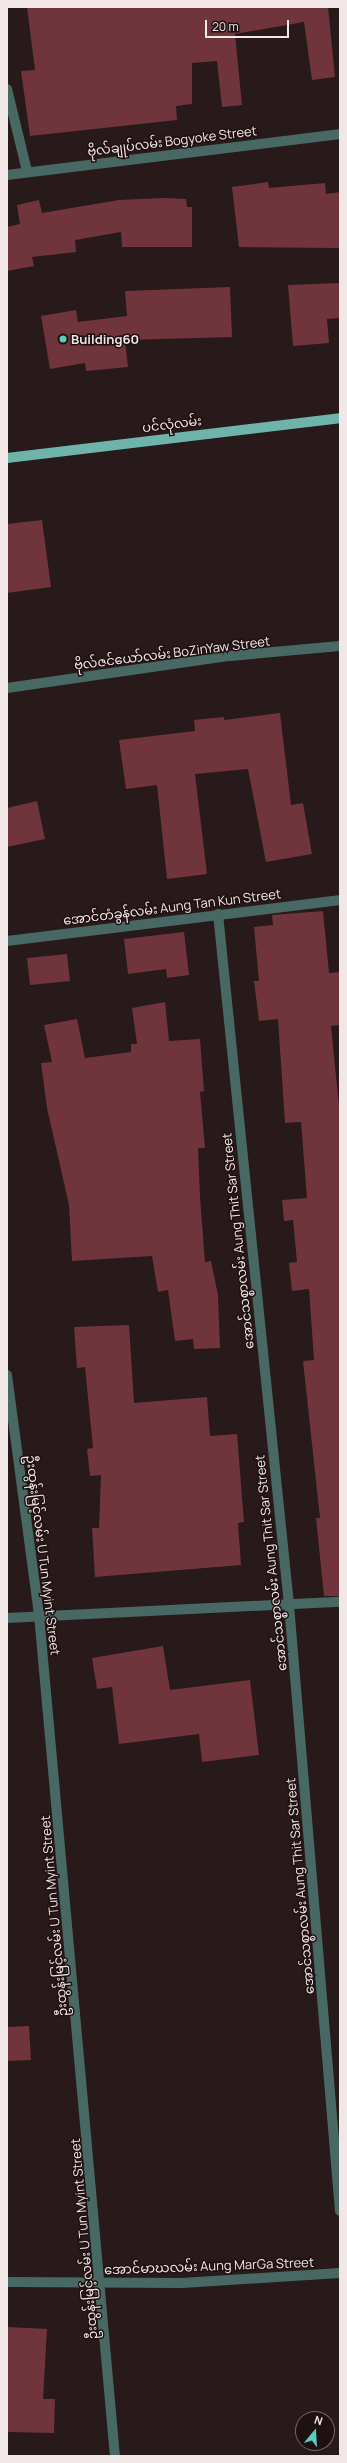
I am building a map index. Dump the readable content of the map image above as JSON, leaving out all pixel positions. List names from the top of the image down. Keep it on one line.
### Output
{"streets":{"main road":["ပင်လုံလမ်း"],"street":["ဗိုလ်ချုပ်လမ်း Bogyoke Street","ဗိုလ်ဇင်ယော်လမ်း BoZinYaw Street","အောင်တံခွန်လမ်း Aung Tan Kun Street","အောင်သစ္စာလမ်း Aung Thit Sar Street","ဦးထွန်းမြင့်လမ်း U Tun Myint Street","အောင်မာဃလမ်း Aung MarGa Street"]},"crossings":[["အောင်တံခွန်လမ်း Aung Tan Kun Street","အောင်သစ္စာလမ်း Aung Thit Sar Street"],["ဦးထွန်းမြင့်လမ်း U Tun Myint Street","အောင်မာဃလမ်း Aung MarGa Street"]],"places":["Building60"],"scale_bar":"20 m","north":"top"}
